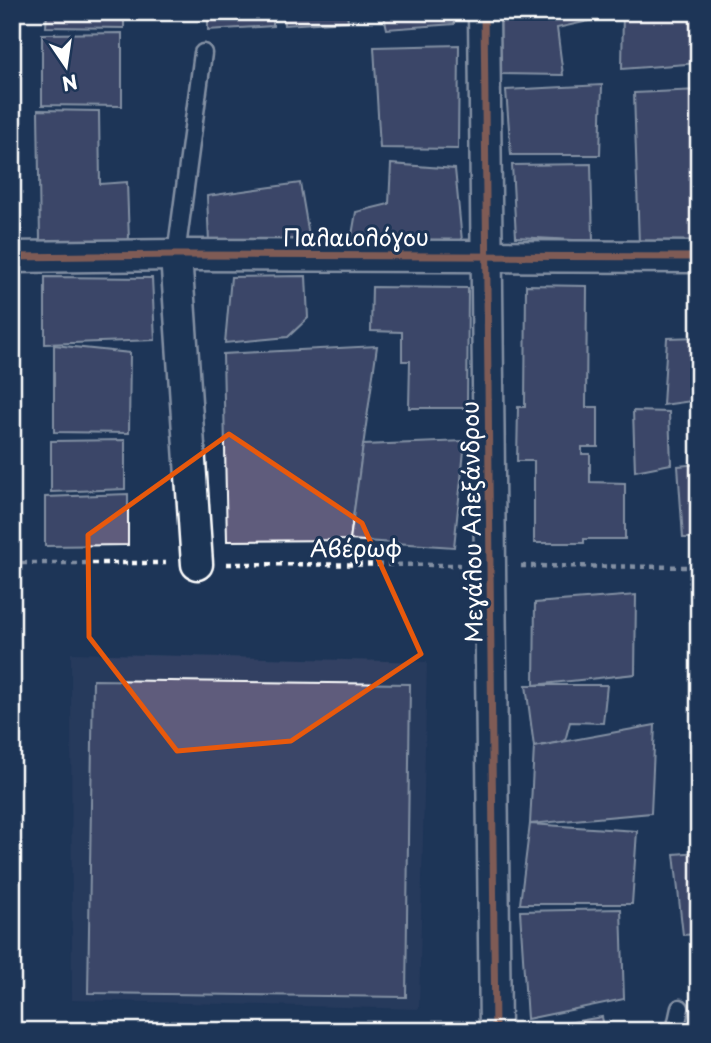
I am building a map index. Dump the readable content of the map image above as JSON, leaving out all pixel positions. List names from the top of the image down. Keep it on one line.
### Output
{"streets":{"street":["Παλαιολόγου","Μεγάλου Αλεξάνδρου"],"path":["Αβέρωφ"]},"crossings":[["Παλαιολόγου","Μεγάλου Αλεξάνδρου"],["Μεγάλου Αλεξάνδρου","Αβέρωφ"]],"north":"bottom"}
